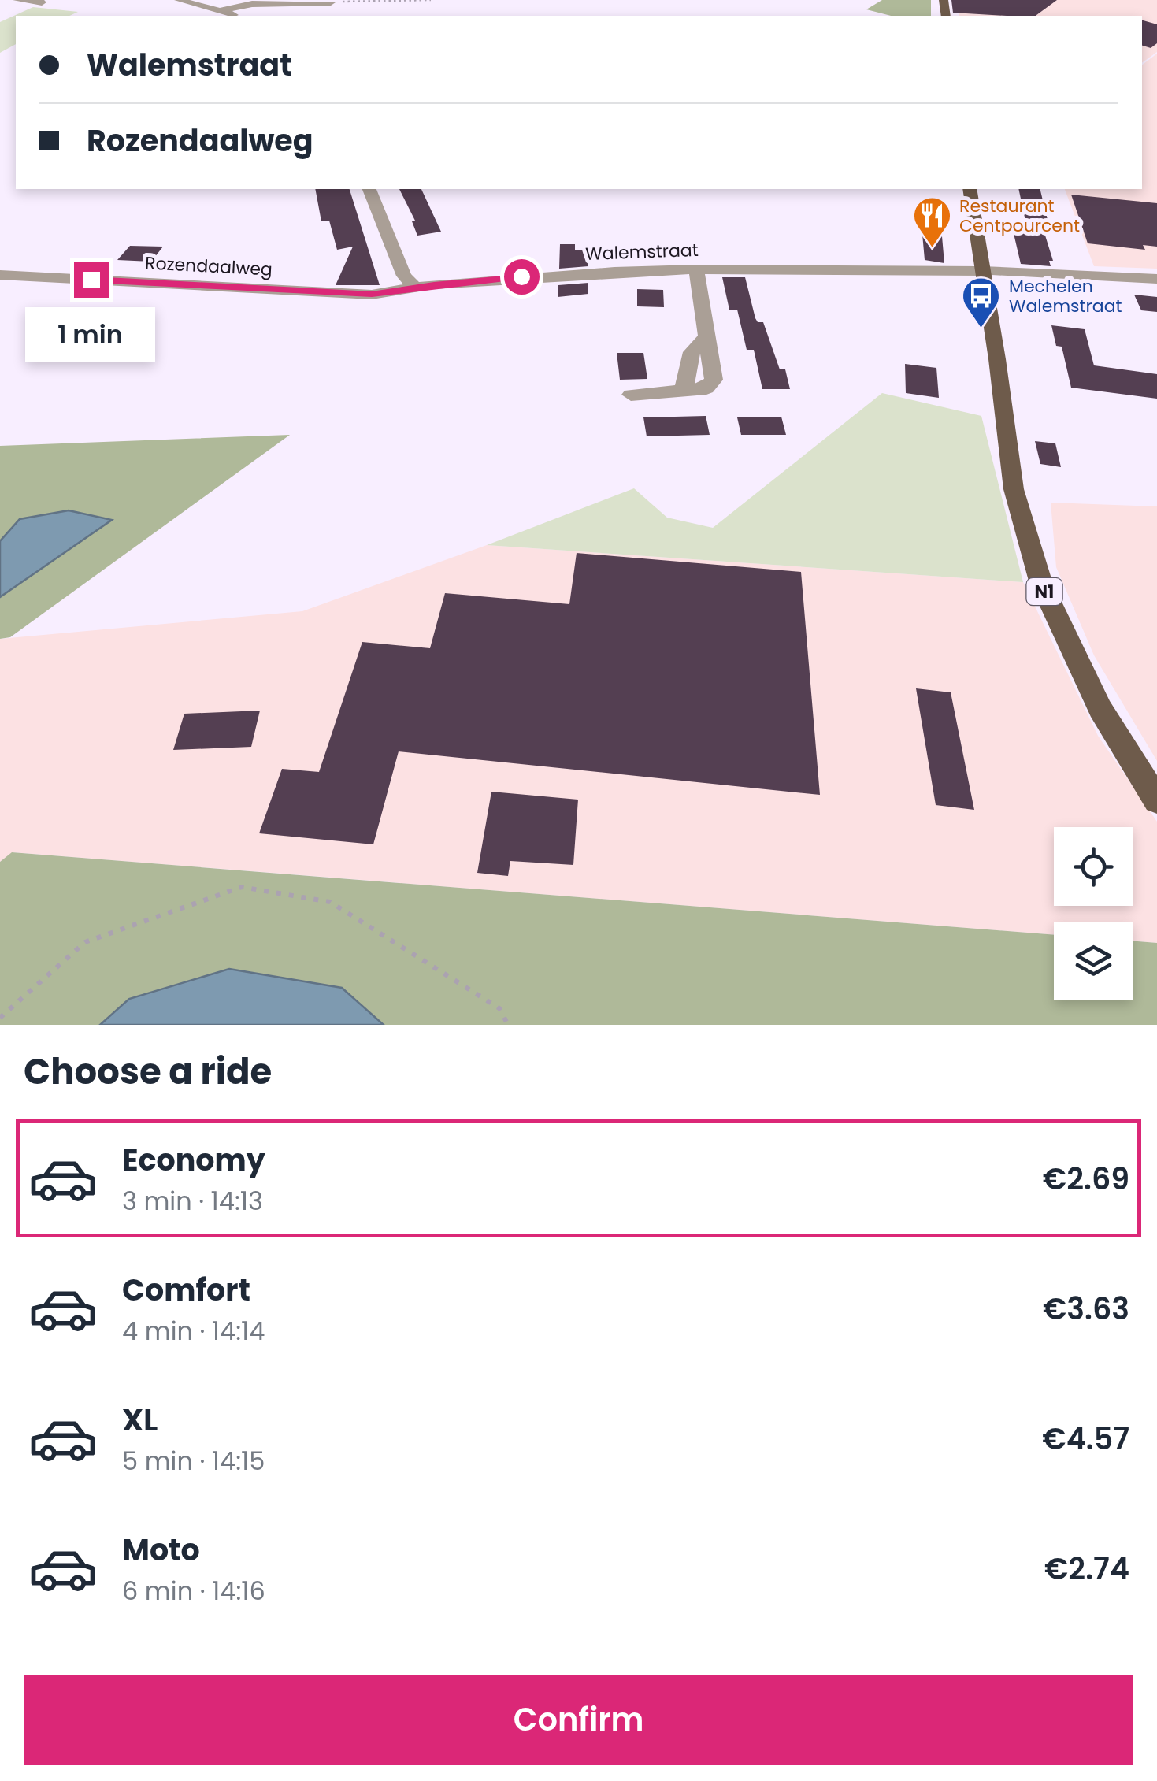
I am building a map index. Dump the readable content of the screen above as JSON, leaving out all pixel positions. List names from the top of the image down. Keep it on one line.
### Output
{"streets":{"main road":["N1"],"street":["Walemstraat","Rozendaalweg"]},"crossings":[["Walemstraat","Rozendaalweg"],["Walemstraat","N1"]],"places":{"restaurant":["Restaurant Centpourcent"],"bus stop":["Mechelen Walemstraat"]},"page":{"banner":["Walemstraat","Rozendaalweg"],"bubble":"1 min","heading":"Choose a ride","list":[{"name":"Economy","note":"3 min · 14:13","value":"€2.69"},{"name":"Comfort","note":"4 min · 14:14","value":"€3.63"},{"name":"XL","note":"5 min · 14:15","value":"€4.57"},{"name":"Moto","note":"6 min · 14:16","value":"€2.74"}],"buttons":"Confirm"}}
